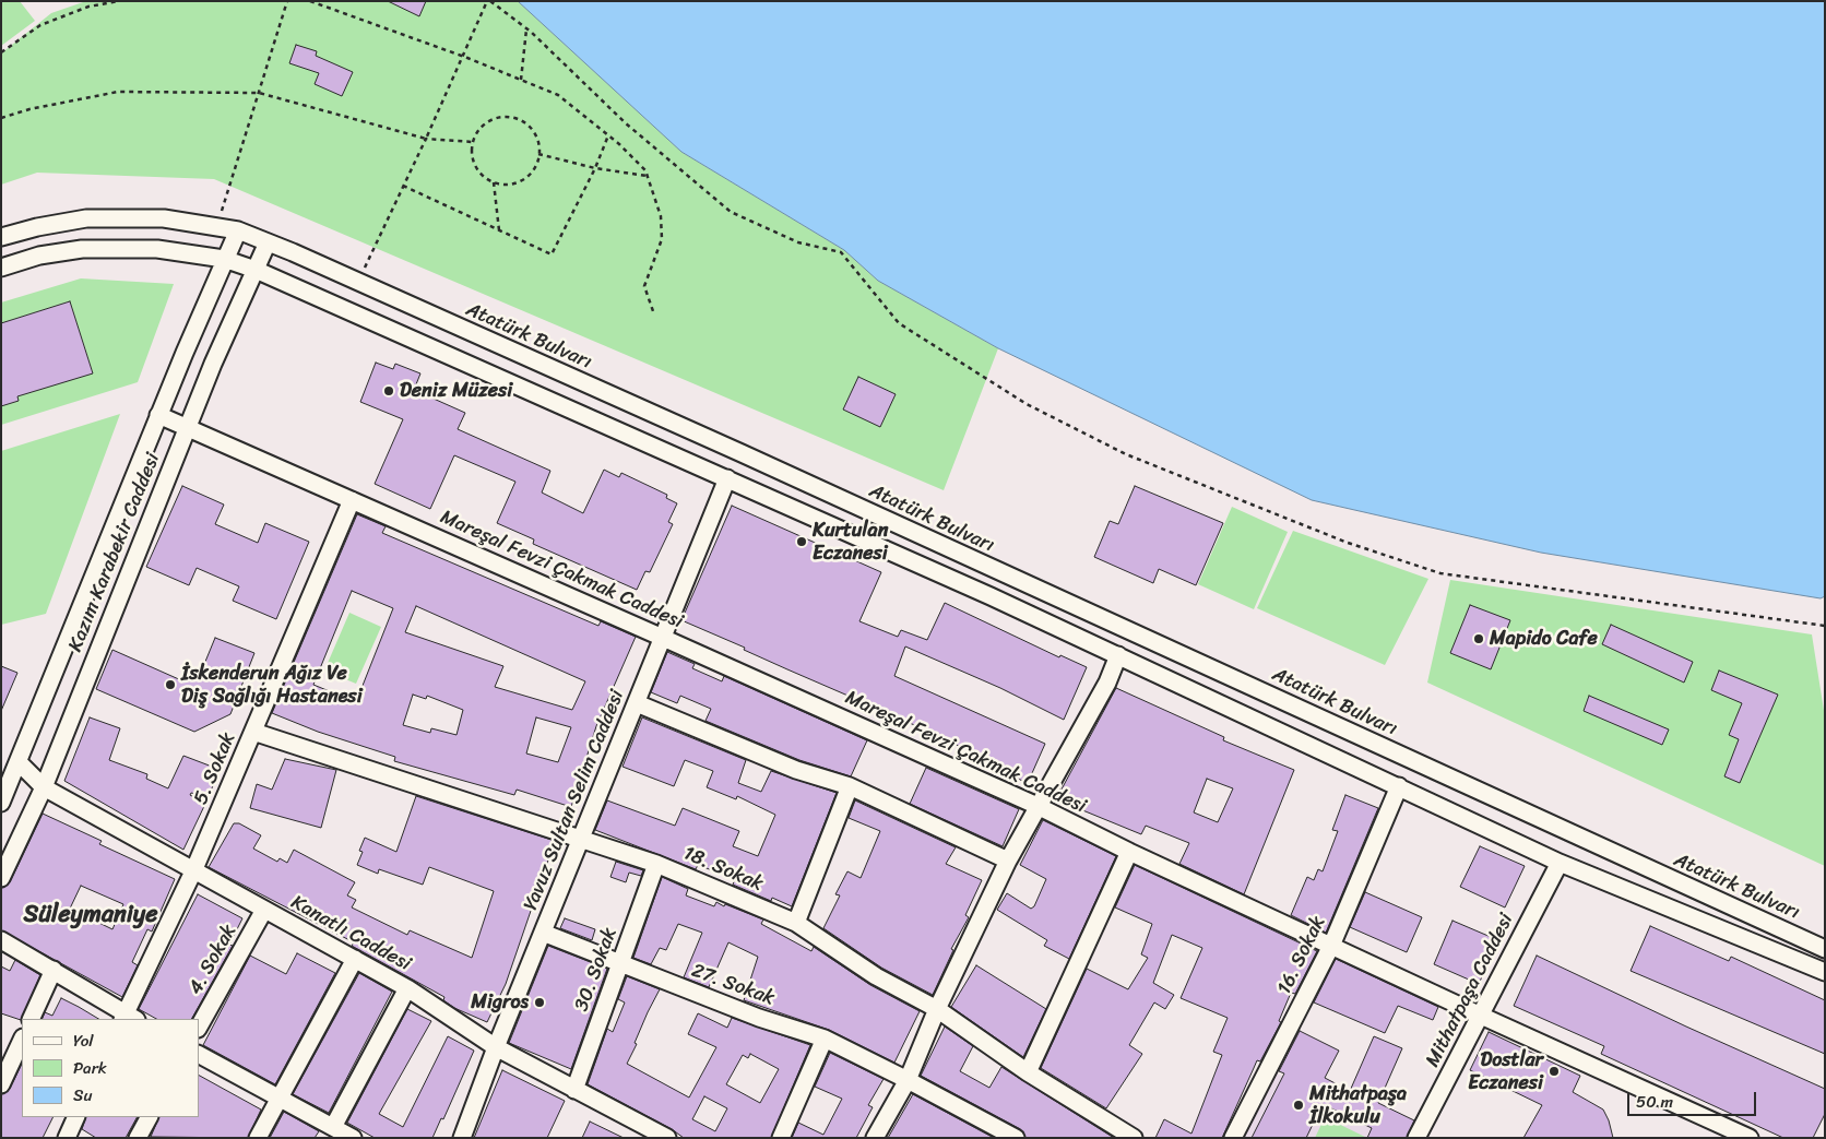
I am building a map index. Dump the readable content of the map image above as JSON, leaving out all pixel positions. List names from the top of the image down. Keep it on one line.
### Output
{"streets":{"street":["Atatürk Bulvarı","Kazım Karabekir Caddesi","Mareşal Fevzi Çakmak Caddesi","5. Sokak","Yavuz Sultan Selim Caddesi","18. Sokak","Kanatlı Caddesi","16. Sokak","4. Sokak","30. Sokak","27. Sokak","Mithatpaşa Caddesi"]},"crossings":[["Atatürk Bulvarı","Kazım Karabekir Caddesi"],["Kazım Karabekir Caddesi","Mareşal Fevzi Çakmak Caddesi"],["Kazım Karabekir Caddesi","Kanatlı Caddesi"],["Mareşal Fevzi Çakmak Caddesi","5. Sokak"],["Mareşal Fevzi Çakmak Caddesi","Yavuz Sultan Selim Caddesi"],["Mareşal Fevzi Çakmak Caddesi","16. Sokak"],["Mareşal Fevzi Çakmak Caddesi","Mithatpaşa Caddesi"],["5. Sokak","18. Sokak"],["5. Sokak","Kanatlı Caddesi"],["Yavuz Sultan Selim Caddesi","18. Sokak"],["Yavuz Sultan Selim Caddesi","Kanatlı Caddesi"],["Yavuz Sultan Selim Caddesi","27. Sokak"],["18. Sokak","30. Sokak"],["Kanatlı Caddesi","4. Sokak"],["Kanatlı Caddesi","30. Sokak"],["30. Sokak","27. Sokak"]],"districts":["Süleymaniye"],"places":["Deniz Müzesi","Kurtulan Eczanesi","Mapido Cafe","İskenderun Ağız Ve Diş Sağlığı Hastanesi","Migros","Dostlar Eczanesi","Mithatpaşa İlkokulu"],"legend":["Yol","Park","Su"],"scale_bar":"50 m"}
